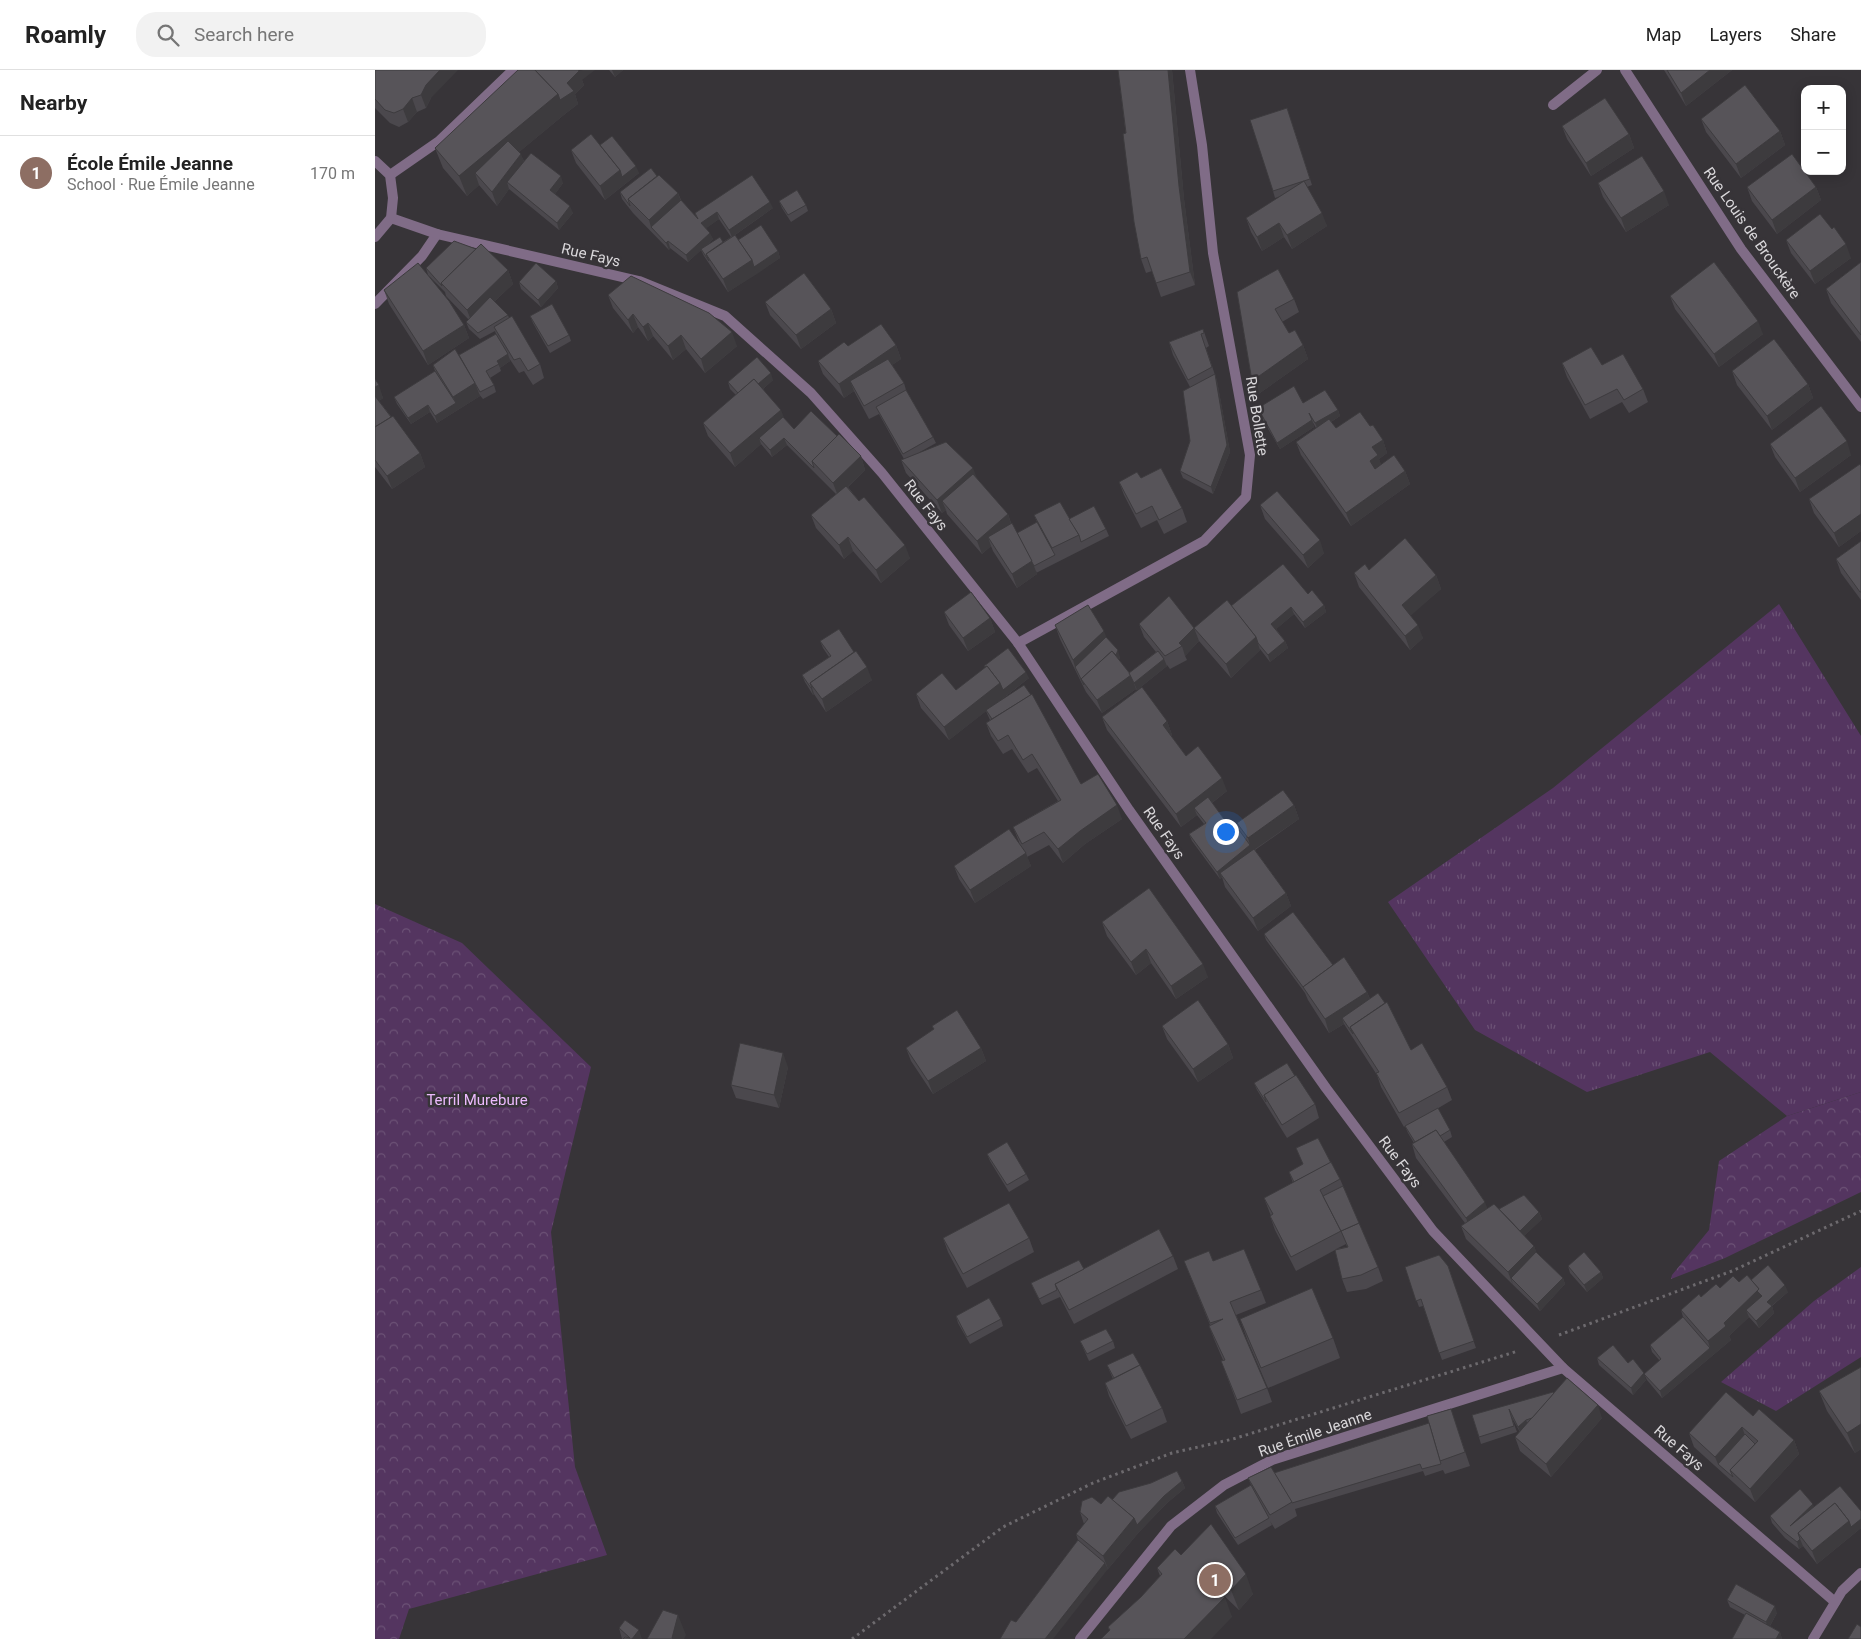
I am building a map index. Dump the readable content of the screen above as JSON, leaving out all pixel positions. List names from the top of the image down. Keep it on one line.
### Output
{"streets":{"street":["Rue Louis de Brouckère","Rue Fays","Rue Bollette","Rue Émile Jeanne"]},"crossings":[["Rue Fays","Rue Bollette"],["Rue Fays","Rue Émile Jeanne"]],"parks":["Terril Murebure"],"page":{"header":"Roamly","search":"Search here","nav":["Map","Layers","Share"],"heading":"Nearby","map_buttons":["+","−"],"list":[{"mark":"1","name":"École Émile Jeanne","note":"School · Rue Émile Jeanne","value":"170 m"}],"pins":"1"}}
